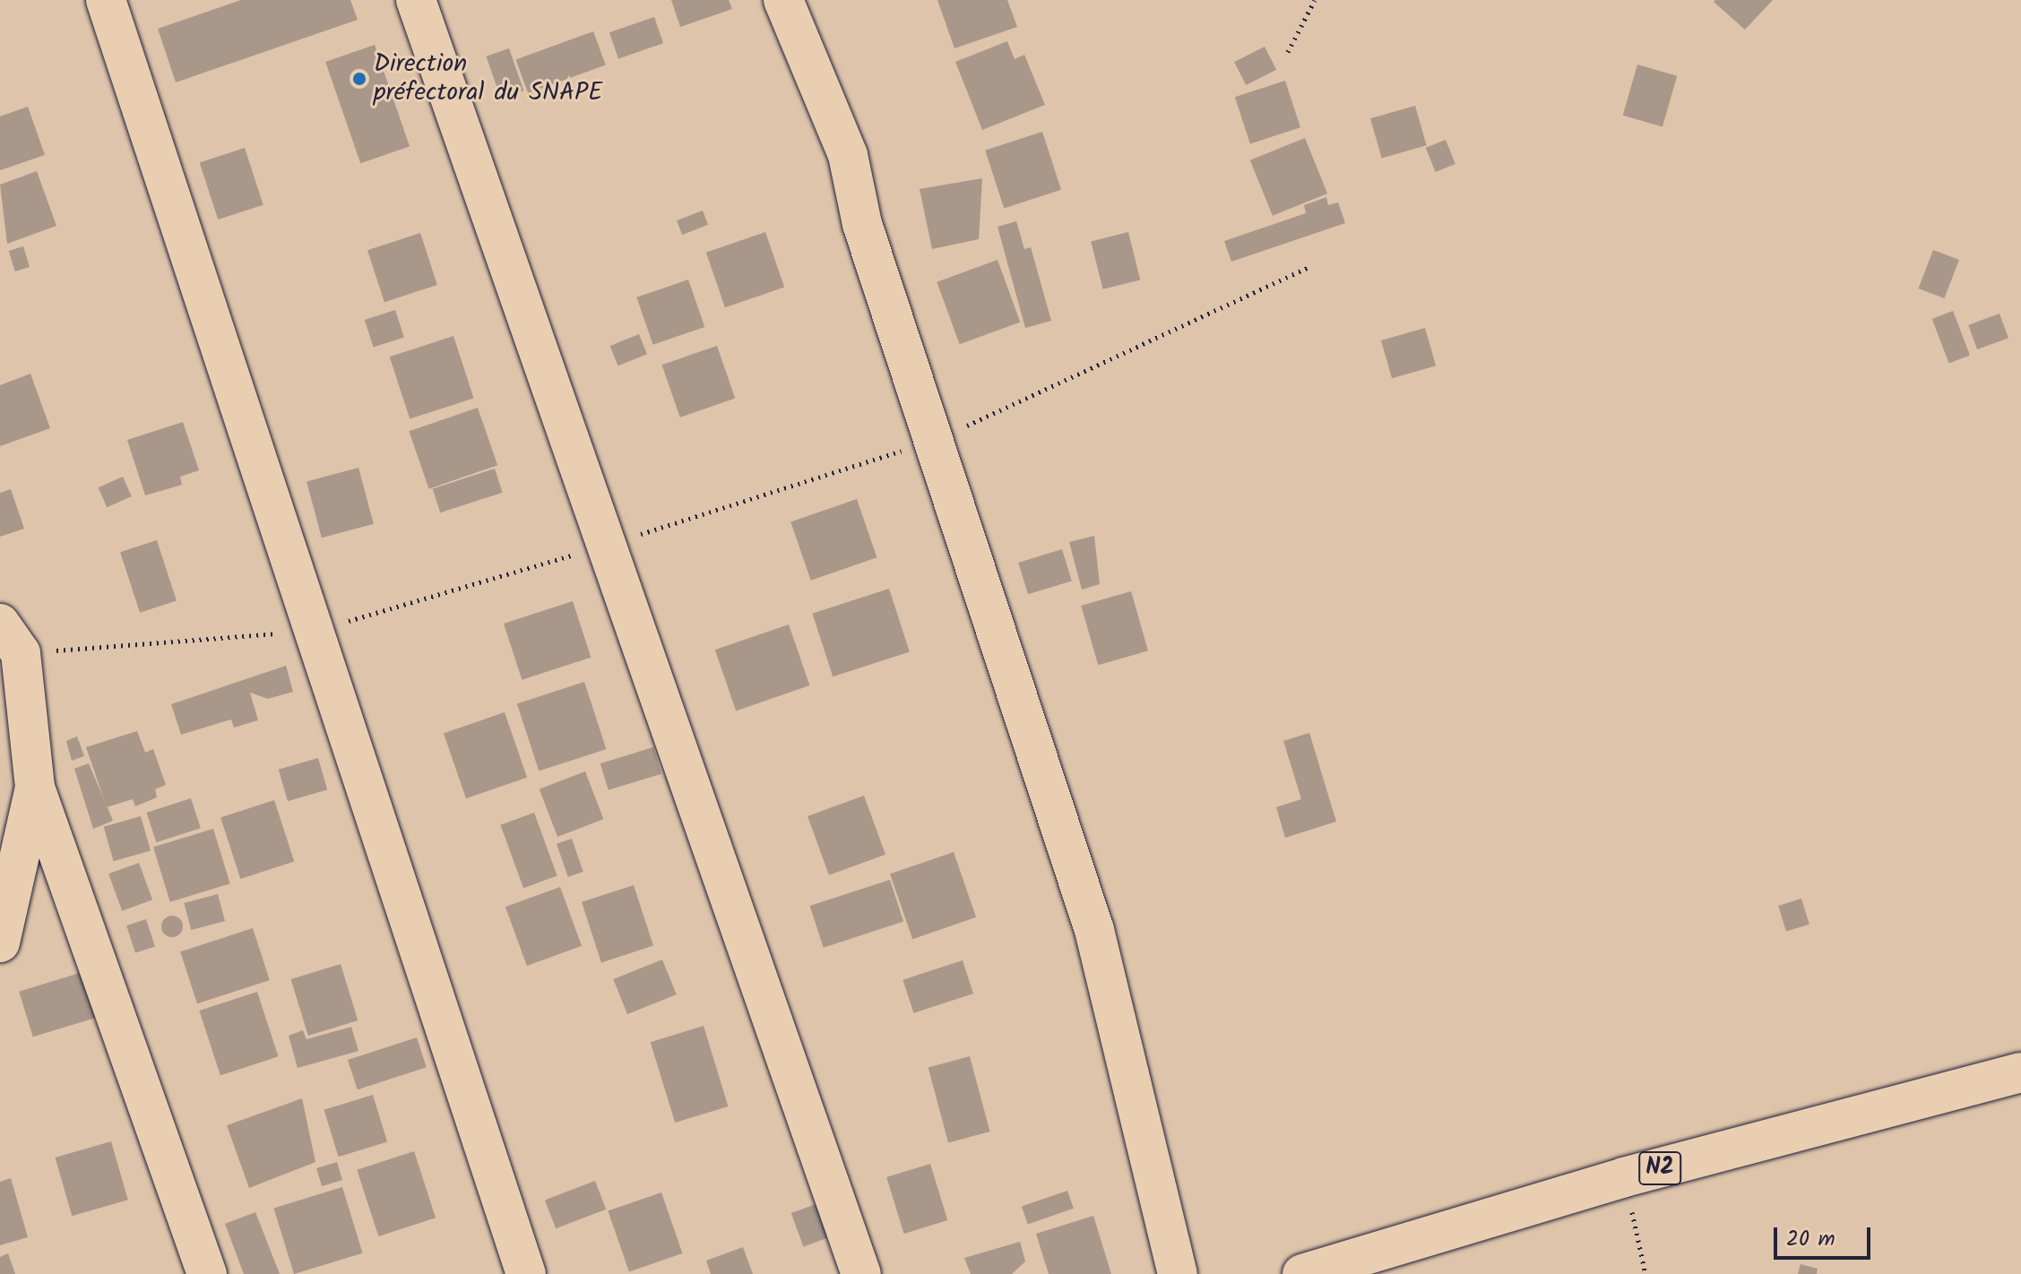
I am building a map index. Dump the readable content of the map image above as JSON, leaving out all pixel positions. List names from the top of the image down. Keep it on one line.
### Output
{"streets":{"main road":["N2"]},"places":["Direction préfectoral du SNAPE"],"scale_bar":"20 m"}
